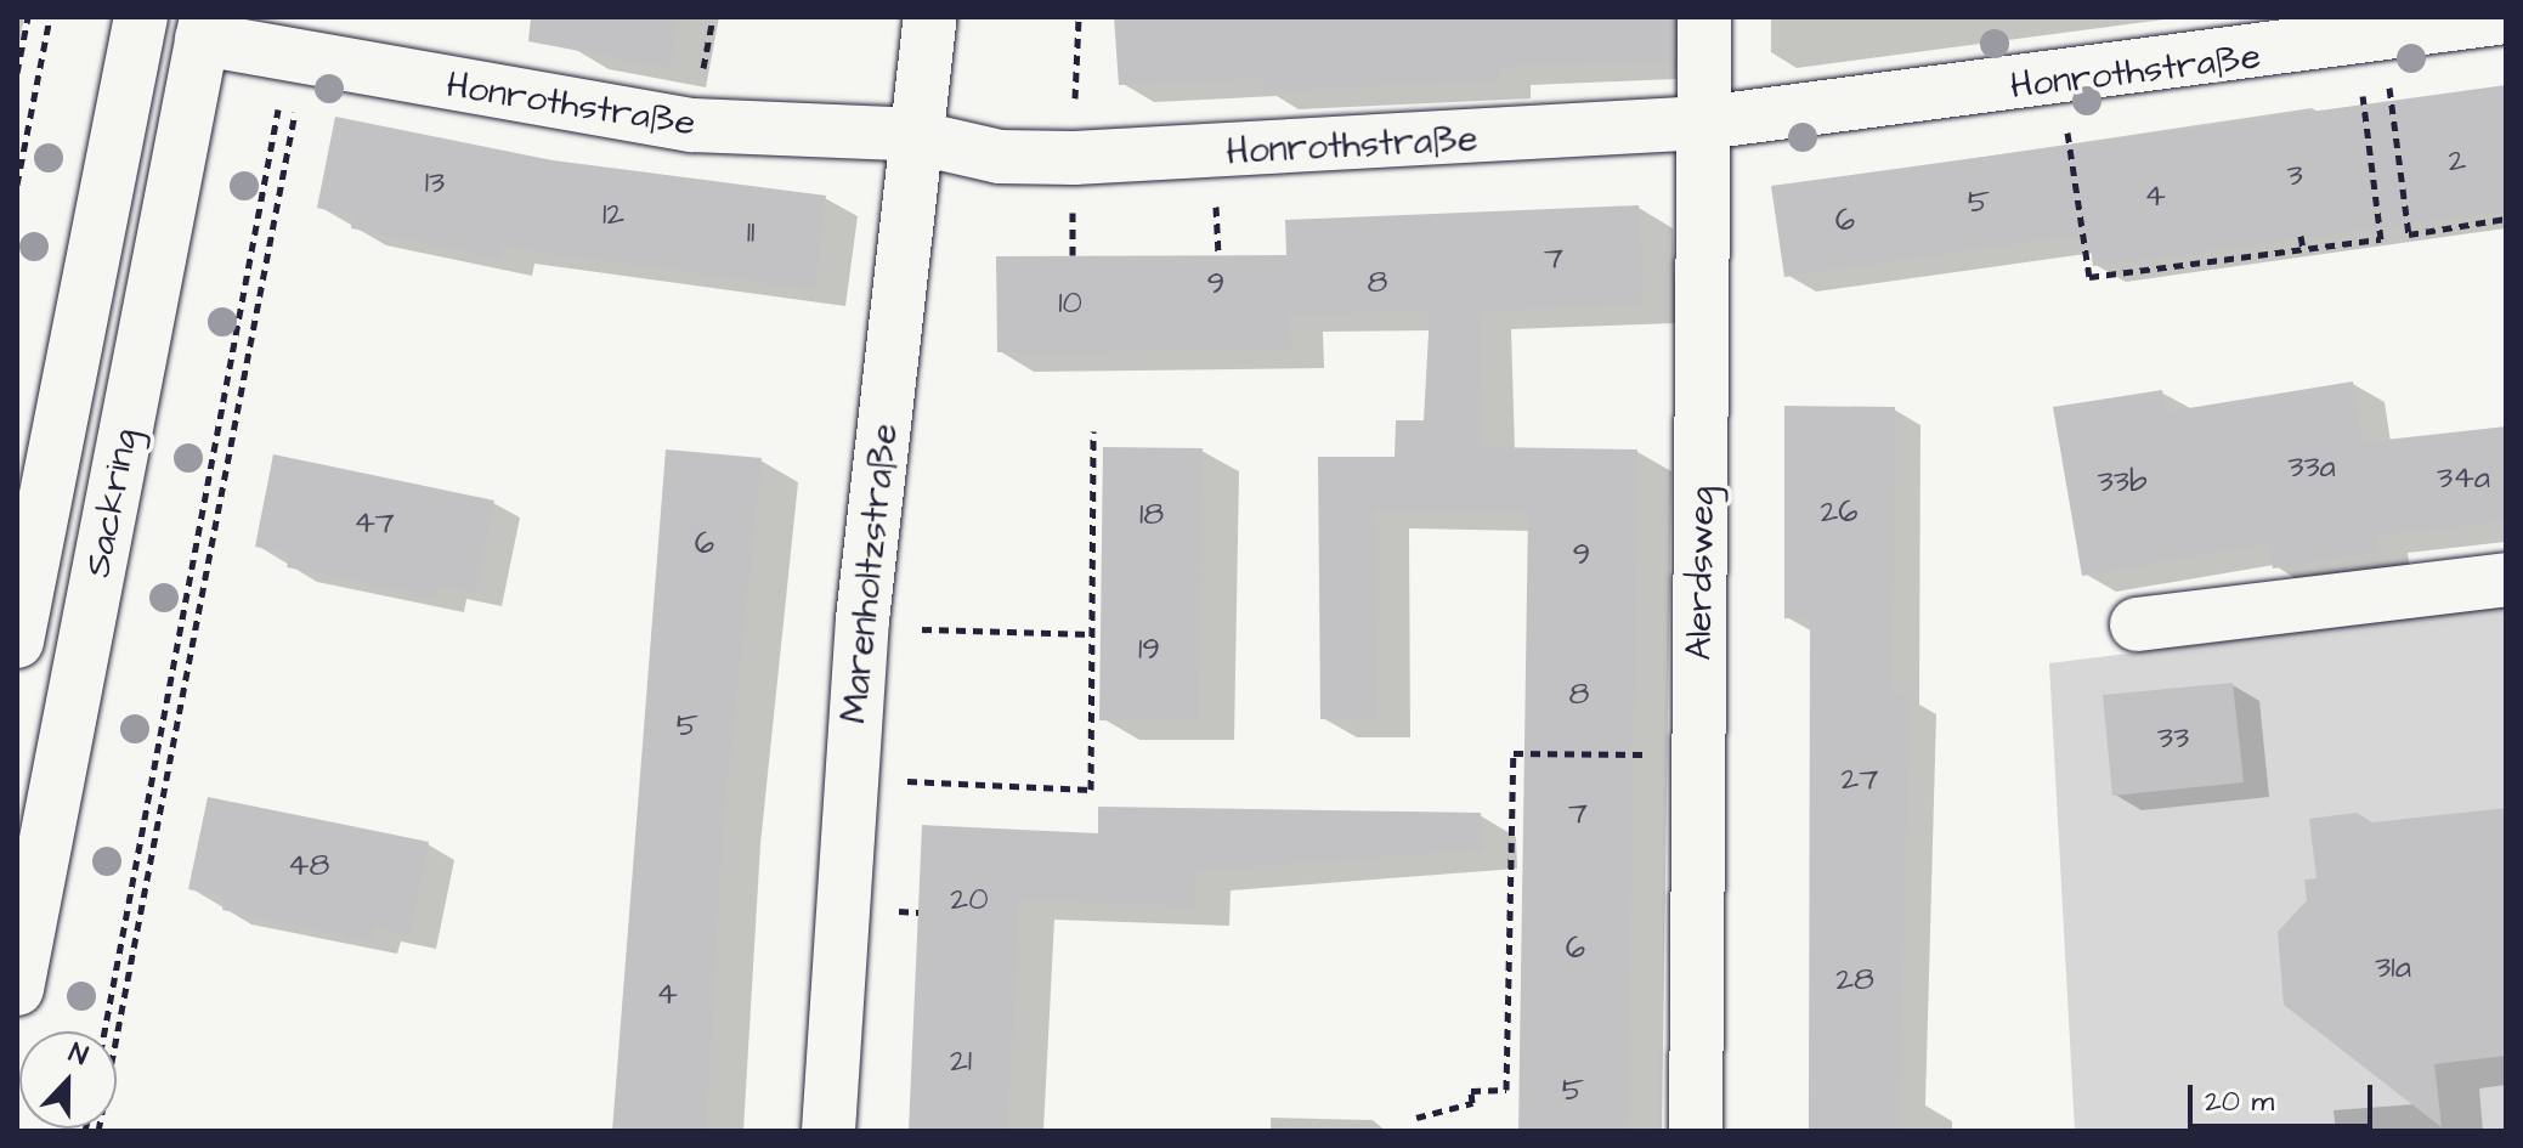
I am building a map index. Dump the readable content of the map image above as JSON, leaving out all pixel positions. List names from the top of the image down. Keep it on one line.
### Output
{"streets":{"street":["Honrothstraße","Sackring","Marenholtzstraße","Alerdsweg"]},"crossings":[["Honrothstraße","Sackring"],["Honrothstraße","Marenholtzstraße"],["Honrothstraße","Alerdsweg"]],"house_numbers":["2","3","13","4","5","12","6","11","7","8","9","10","33a","34a","33b","26","18","47","6","9","19","8","5","33","27","7","48","20","6","31a","28","4","21","5"],"scale_bar":"20 m","north":"top"}
